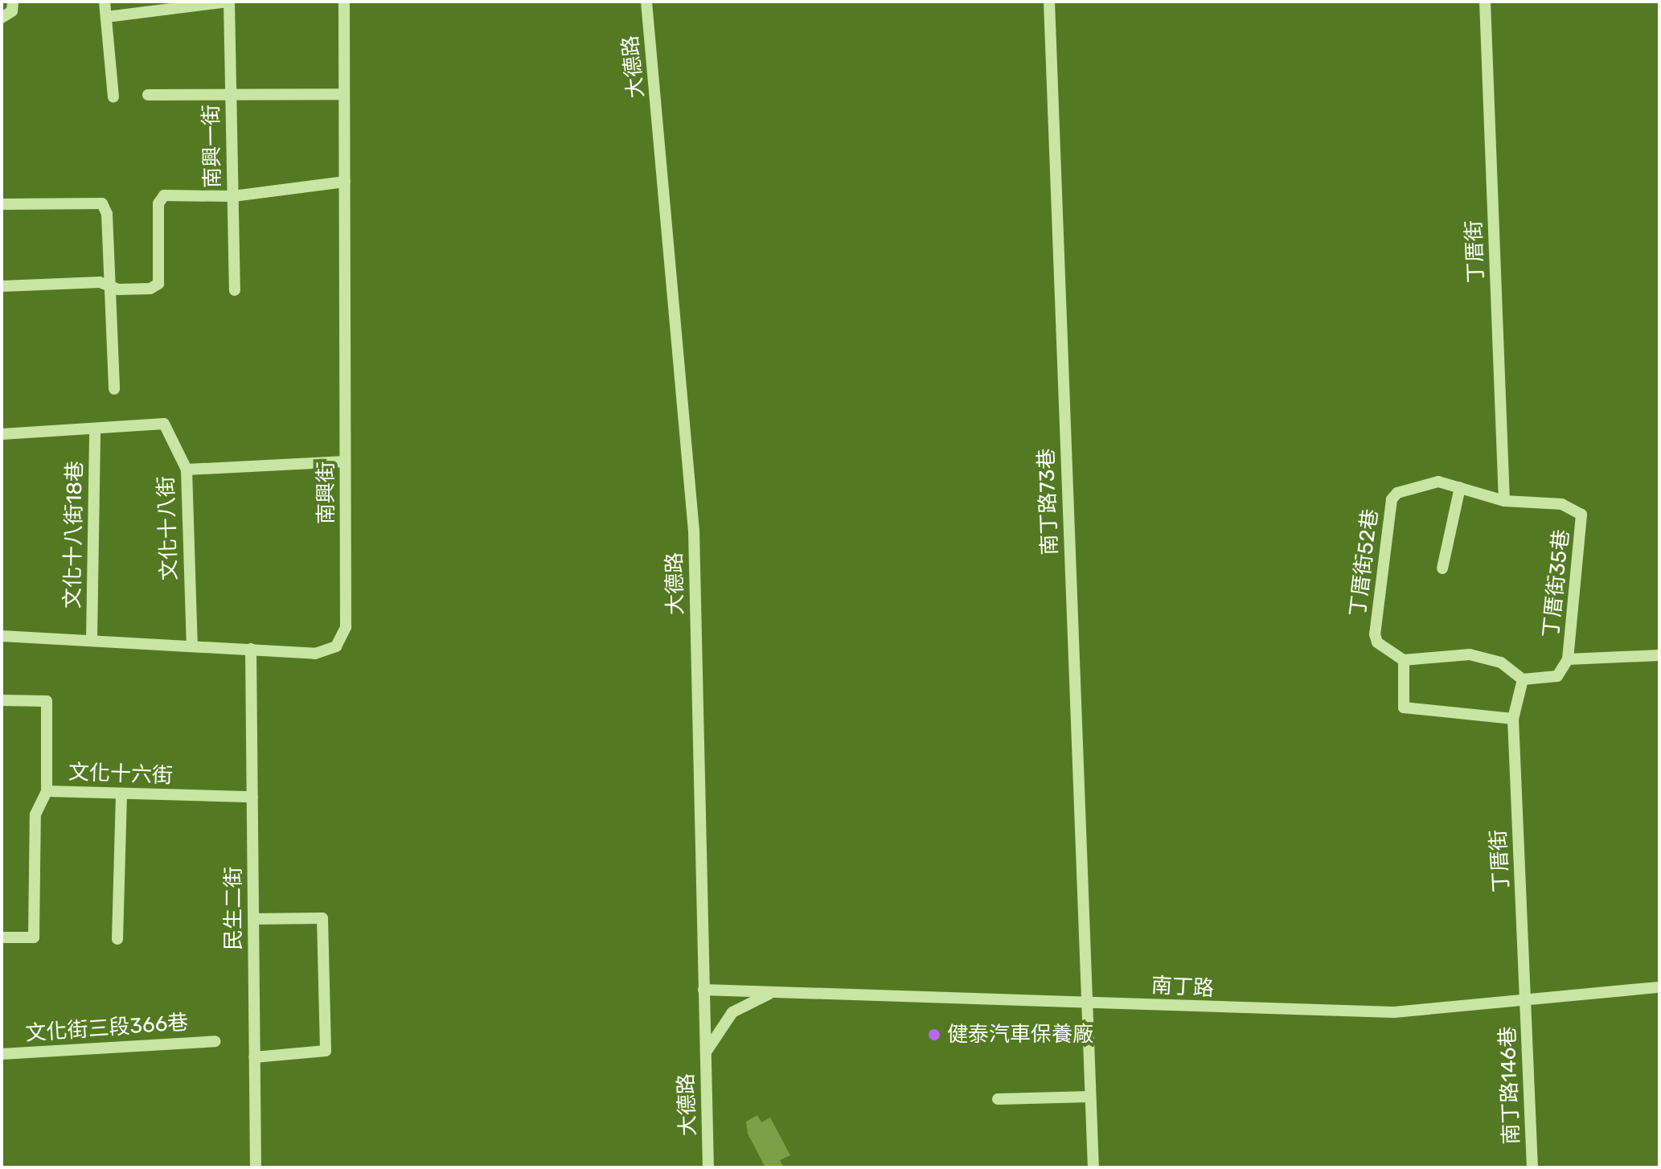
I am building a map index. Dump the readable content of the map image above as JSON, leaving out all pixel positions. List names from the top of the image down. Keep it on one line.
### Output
{"streets":{"street":["大德路","南興一街","丁厝街","南興街","南丁路73巷","文化十八街","文化十八街18巷","丁厝街52巷","丁厝街35巷","文化十六街","民生二街","南丁路","文化街三段366巷","南丁路146巷"]},"crossings":[["大德路","南丁路"],["丁厝街","丁厝街52巷"],["丁厝街","丁厝街35巷"],["丁厝街","南丁路"],["丁厝街","南丁路146巷"],["南興街","文化十八街"],["南興街","文化十八街18巷"],["南興街","民生二街"],["南丁路73巷","南丁路"],["文化十八街","文化十八街18巷"],["丁厝街52巷","丁厝街35巷"],["文化十六街","民生二街"],["南丁路","南丁路146巷"]],"places":["健泰汽車保養廠"]}
